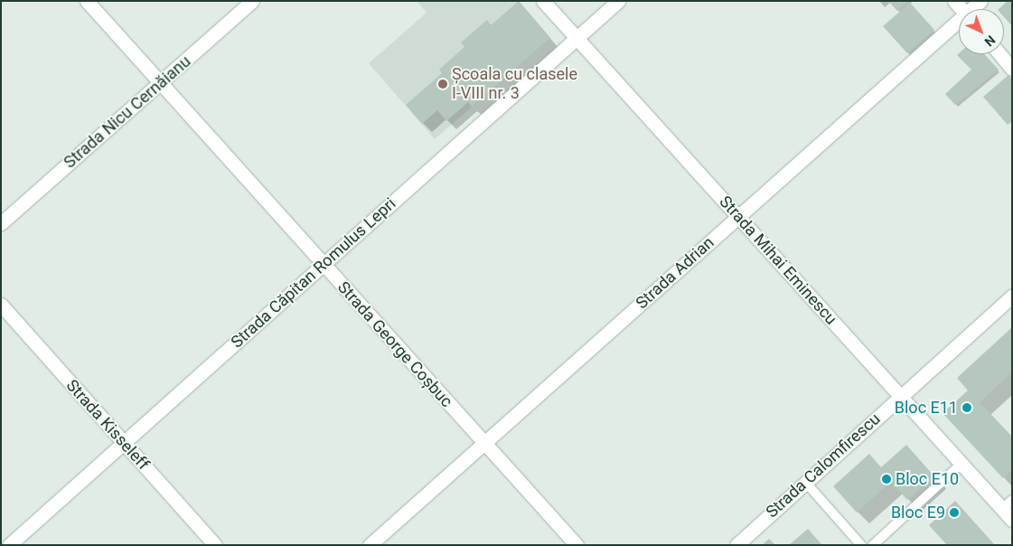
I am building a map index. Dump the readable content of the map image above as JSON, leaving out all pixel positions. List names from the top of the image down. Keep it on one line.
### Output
{"streets":{"street":["Strada Nicu Cernăianu","Strada Mihai Eminescu","Strada Căpitan Romulus Lepri","Strada Adrian","Strada George Coșbuc","Strada Kisseleff","Strada Calomfirescu"]},"crossings":[["Strada Nicu Cernăianu","Strada George Coșbuc"],["Strada Mihai Eminescu","Strada Căpitan Romulus Lepri"],["Strada Mihai Eminescu","Strada Adrian"],["Strada Mihai Eminescu","Strada Calomfirescu"],["Strada Căpitan Romulus Lepri","Strada George Coșbuc"],["Strada Căpitan Romulus Lepri","Strada Kisseleff"],["Strada Adrian","Strada George Coșbuc"]],"places":["Școala cu clasele I-VIII nr. 3","Bloc E11","Bloc E10","Bloc E9"],"north":"bottom right"}
